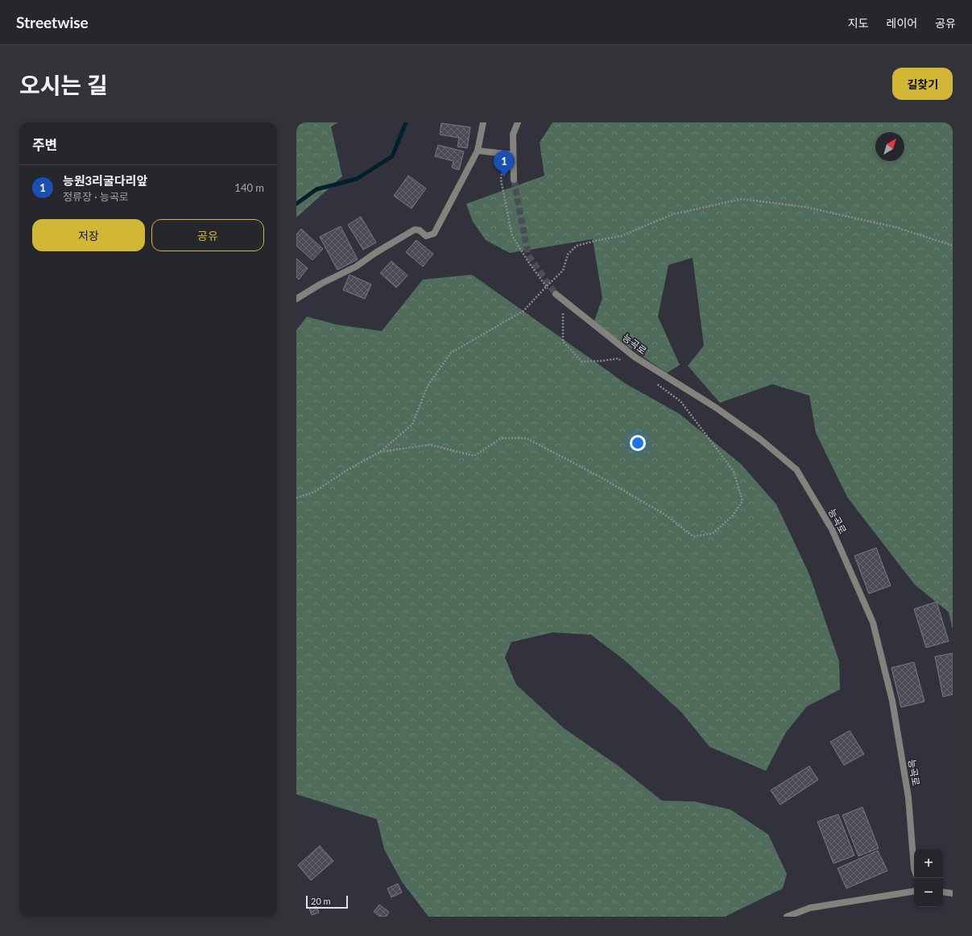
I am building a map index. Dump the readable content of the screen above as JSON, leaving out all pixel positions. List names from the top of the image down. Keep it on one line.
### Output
{"streets":{"street":["능곡로"]},"scale_bar":"20 m","north":"top right","page":{"header":"Streetwise","nav":["지도","레이어","공유"],"title":"오시는 길","buttons":["길찾기",["저장","공유"]],"heading":"주변","pins":"1","list":[{"mark":"1","name":"능원3리굴다리앞","note":"정류장 · 능곡로","value":"140 m"}],"map_buttons":["+","−"],"scale":"20 m"}}
